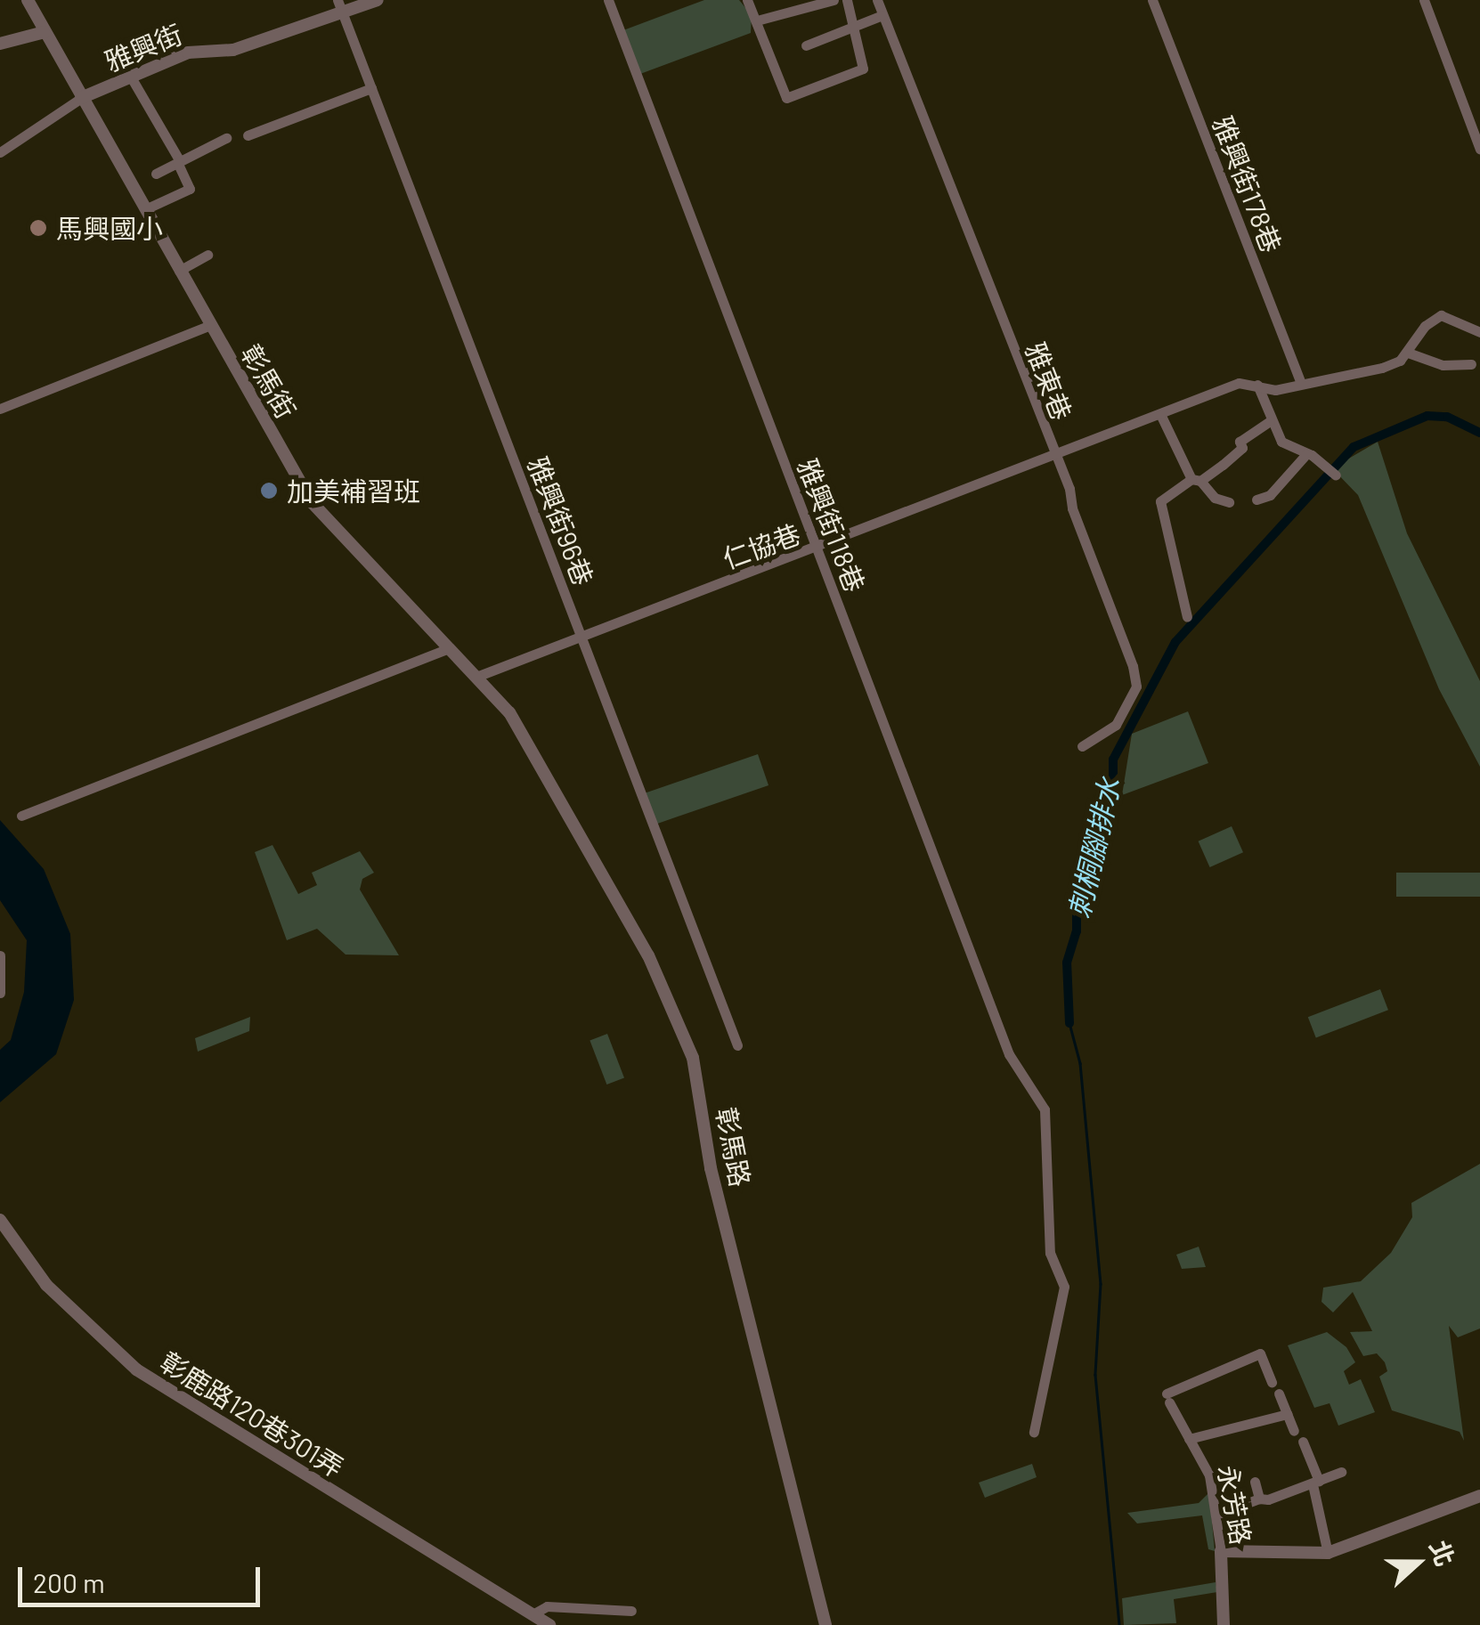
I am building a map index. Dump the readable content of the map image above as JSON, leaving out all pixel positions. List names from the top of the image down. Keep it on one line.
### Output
{"streets":{"street":["雅興街","雅興街178巷","彰馬街","雅東巷","雅興街96巷","雅興街118巷","仁協巷","彰馬路","彰鹿路120巷301弄","永芳路"]},"crossings":[["雅興街","彰馬街"],["雅興街","雅興街96巷"],["雅興街178巷","仁協巷"],["彰馬街","仁協巷"],["彰馬街","彰馬路"],["雅東巷","仁協巷"],["雅興街96巷","仁協巷"],["雅興街118巷","仁協巷"]],"water":["刺桐腳排水"],"places":["馬興國小","加美補習班"],"scale_bar":"200 m","north":"right"}
